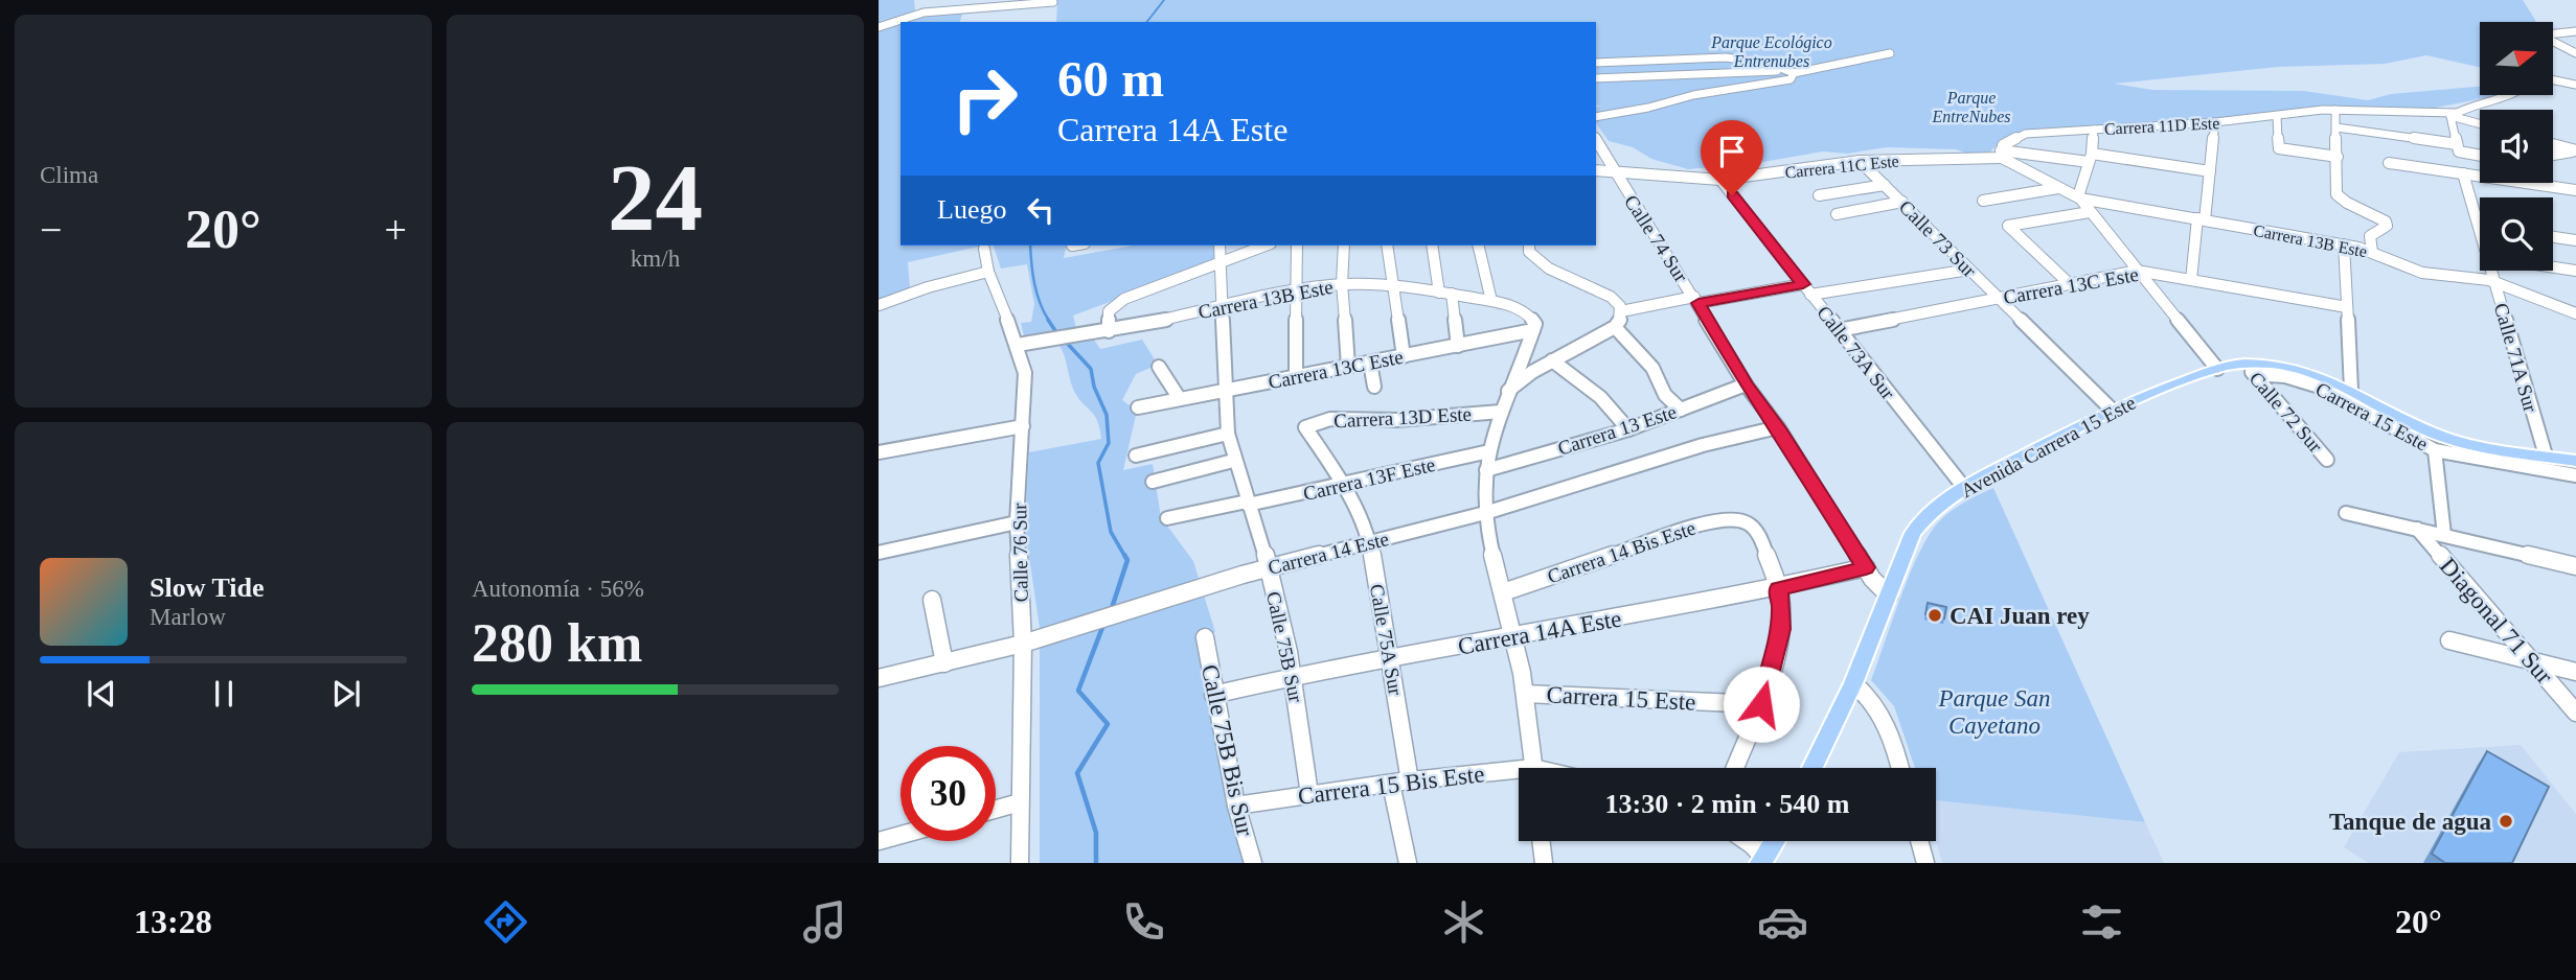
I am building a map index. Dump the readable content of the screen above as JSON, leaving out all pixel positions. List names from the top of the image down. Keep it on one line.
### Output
{"streets":{"main road":["Avenida Carrera 15 Este"],"street":["Carrera 11D Este","Carrera 11C Este","Calle 74 Sur","Calle 73 Sur","Carrera 13B Este","Carrera 13C Este","Calle 73A Sur","Calle 71A Sur","Calle 72 Sur","Carrera 15 Este","Carrera 13D Este","Carrera 13 Este","Carrera 13F Este","Carrera 14 Bis Este","Calle 76 Sur","Carrera 14 Este","Diagonal 71 Sur","Carrera 14A Este","Calle 75A Sur","Calle 75B Sur","Calle 75B Bis Sur","Carrera 15 Bis Este"]},"crossings":[["Carrera 11D Este","Carrera 11C Este"],["Carrera 11D Este","Carrera 13B Este"],["Carrera 11C Este","Calle 74 Sur"],["Carrera 11C Este","Calle 73 Sur"],["Carrera 11C Este","Carrera 13B Este"],["Carrera 11C Este","Calle 73A Sur"],["Calle 74 Sur","Carrera 13 Este"],["Calle 74 Sur","Avenida Carrera 15 Este"],["Calle 74 Sur","Carrera 14 Este"],["Calle 74 Sur","Carrera 14A Este"],["Calle 73 Sur","Carrera 13C Este"],["Calle 73 Sur","Avenida Carrera 15 Este"],["Carrera 13B Este","Carrera 13C Este"],["Carrera 13B Este","Calle 71A Sur"],["Carrera 13B Este","Calle 76 Sur"],["Carrera 13B Este","Calle 75B Sur"],["Carrera 13C Este","Calle 73A Sur"],["Carrera 13C Este","Calle 75B Sur"],["Calle 73A Sur","Avenida Carrera 15 Este"],["Calle 71A Sur","Avenida Carrera 15 Este"],["Calle 72 Sur","Carrera 15 Este"],["Calle 72 Sur","Avenida Carrera 15 Este"],["Carrera 15 Este","Avenida Carrera 15 Este"],["Carrera 13D Este","Calle 75A Sur"],["Carrera 13F Este","Calle 75A Sur"],["Carrera 13F Este","Calle 75B Sur"],["Carrera 14 Bis Este","Carrera 14A Este"],["Calle 76 Sur","Carrera 14 Este"],["Carrera 14 Este","Calle 75A Sur"],["Carrera 14 Este","Calle 75B Sur"],["Carrera 14A Este","Calle 75A Sur"],["Carrera 14A Este","Calle 75B Sur"],["Carrera 14A Este","Calle 75B Bis Sur"],["Calle 75A Sur","Carrera 15 Bis Este"],["Calle 75B Sur","Carrera 15 Bis Este"],["Calle 75B Bis Sur","Carrera 15 Bis Este"]],"parks":["Parque Ecológico Entrenubes","Parque EntreNubes","Parque San Cayetano"],"places":["CAI Juan rey","Tanque de agua"],"north":"right","page":{"tile":["Clima",["24","km/h"],["Autonomía · 56%","280 km"]],"turn":["60 m","Carrera 14A Este"],"then":"Luego","heat":["−","20°","+"],"song":["Slow Tide","Marlow"],"limit":"30","trip":"13:30 · 2 min · 540 m","tabs":["13:28","20°"]}}
